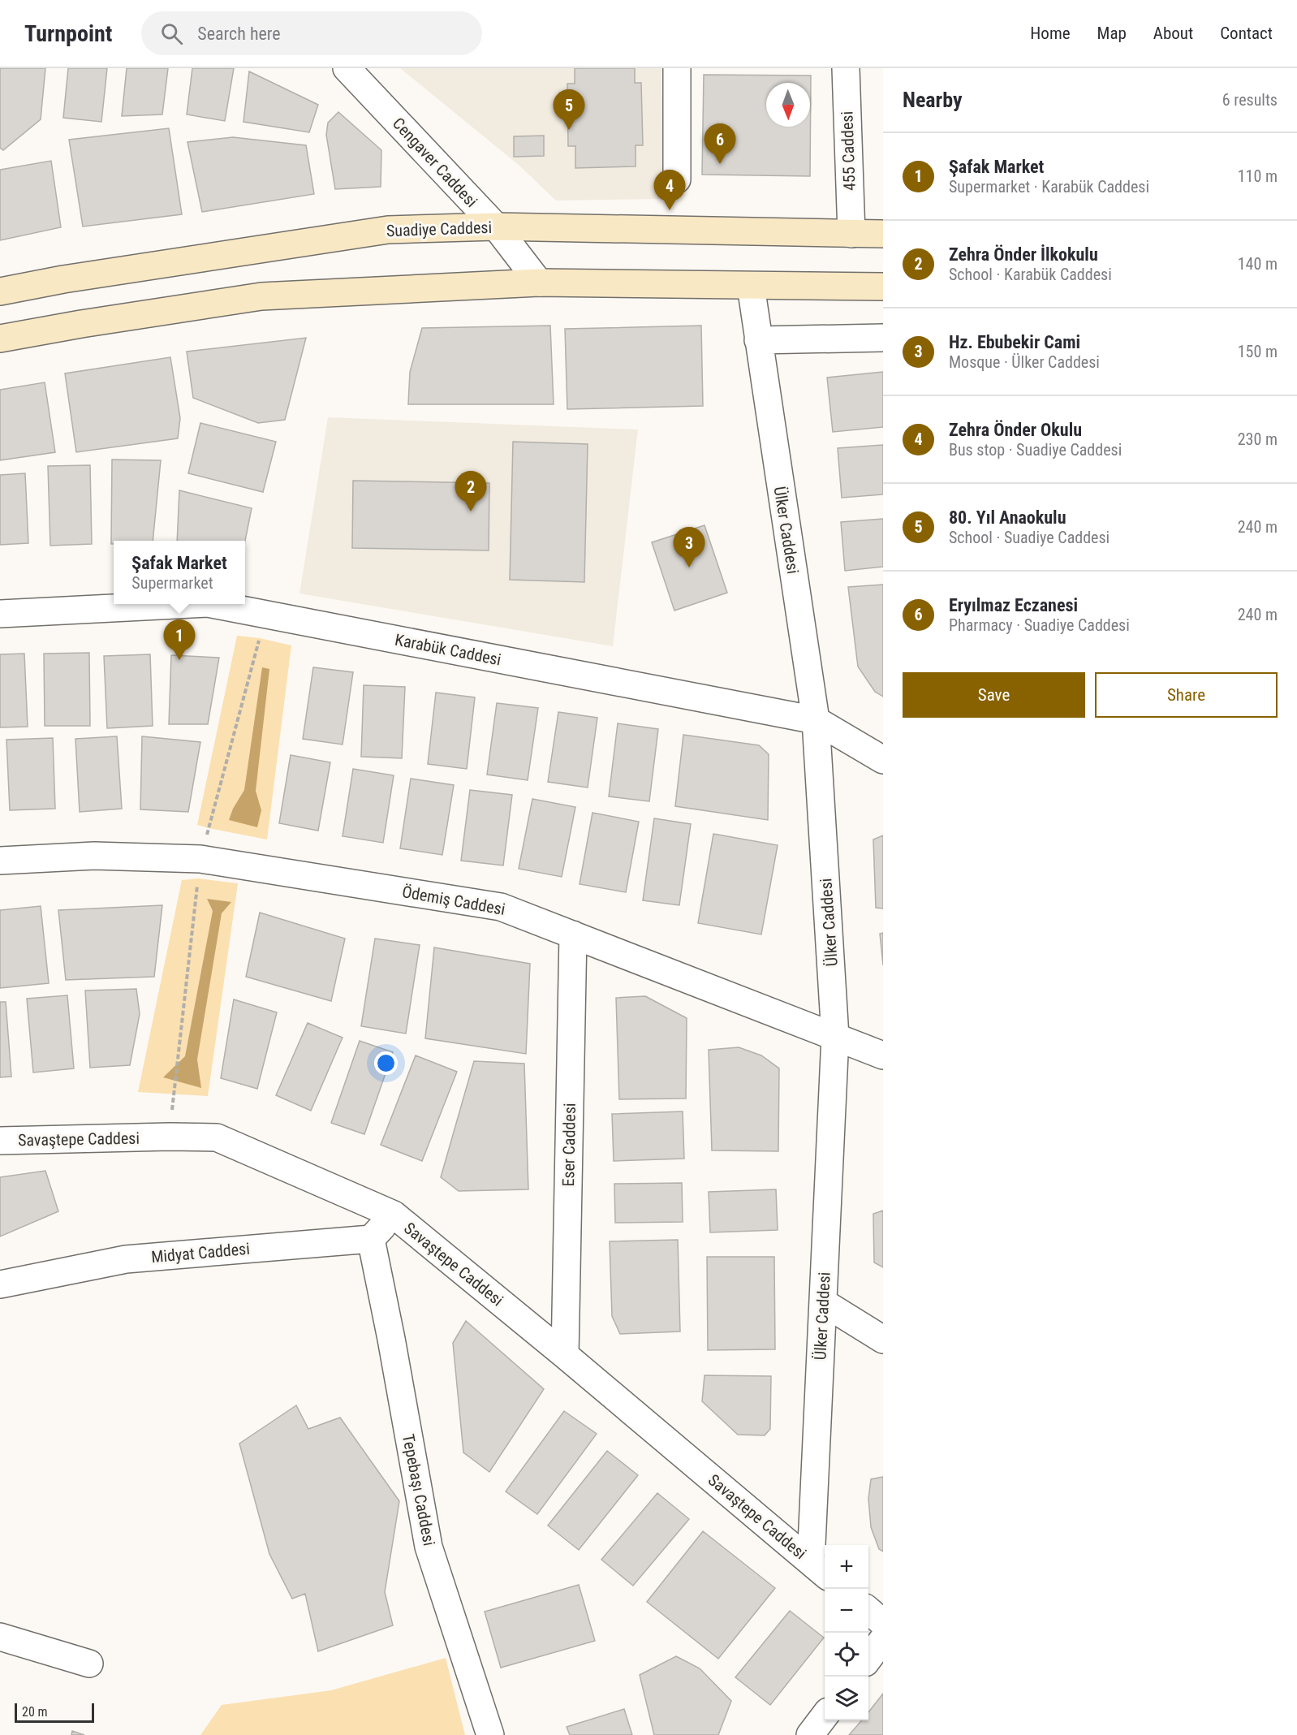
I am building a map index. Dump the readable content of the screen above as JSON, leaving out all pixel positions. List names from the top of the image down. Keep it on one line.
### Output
{"streets":{"main road":["Suadiye Caddesi"],"street":["455 Caddesi","Cengaver Caddesi","Ülker Caddesi","Karabük Caddesi","Ödemiş Caddesi","Savaştepe Caddesi","Eser Caddesi","Midyat Caddesi","Tepebaşı Caddesi"]},"crossings":[["455 Caddesi","Suadiye Caddesi"],["Cengaver Caddesi","Suadiye Caddesi"],["Ülker Caddesi","Karabük Caddesi"],["Ülker Caddesi","Ödemiş Caddesi"],["Ülker Caddesi","Savaştepe Caddesi"],["Ödemiş Caddesi","Eser Caddesi"],["Savaştepe Caddesi","Eser Caddesi"],["Midyat Caddesi","Tepebaşı Caddesi"]],"scale_bar":"20 m","north":"bottom","page":{"header":"Turnpoint","search":"Search here","nav":["Home","Map","About","Contact"],"heading":["Nearby","6 results"],"pins":["5","6","4","2","3","1"],"list":[{"mark":"1","name":"Şafak Market","note":"Supermarket · Karabük Caddesi","value":"110 m"},{"mark":"2","name":"Zehra Önder İlkokulu","note":"School · Karabük Caddesi","value":"140 m"},{"mark":"3","name":"Hz. Ebubekir Cami","note":"Mosque · Ülker Caddesi","value":"150 m"},{"mark":"4","name":"Zehra Önder Okulu","note":"Bus stop · Suadiye Caddesi","value":"230 m"},{"mark":"5","name":"80. Yıl Anaokulu","note":"School · Suadiye Caddesi","value":"240 m"},{"mark":"6","name":"Eryılmaz Eczanesi","note":"Pharmacy · Suadiye Caddesi","value":"240 m"}],"popup":["Şafak Market","Supermarket"],"buttons":["Save","Share"],"map_buttons":["+","−"],"scale":"20 m"}}
